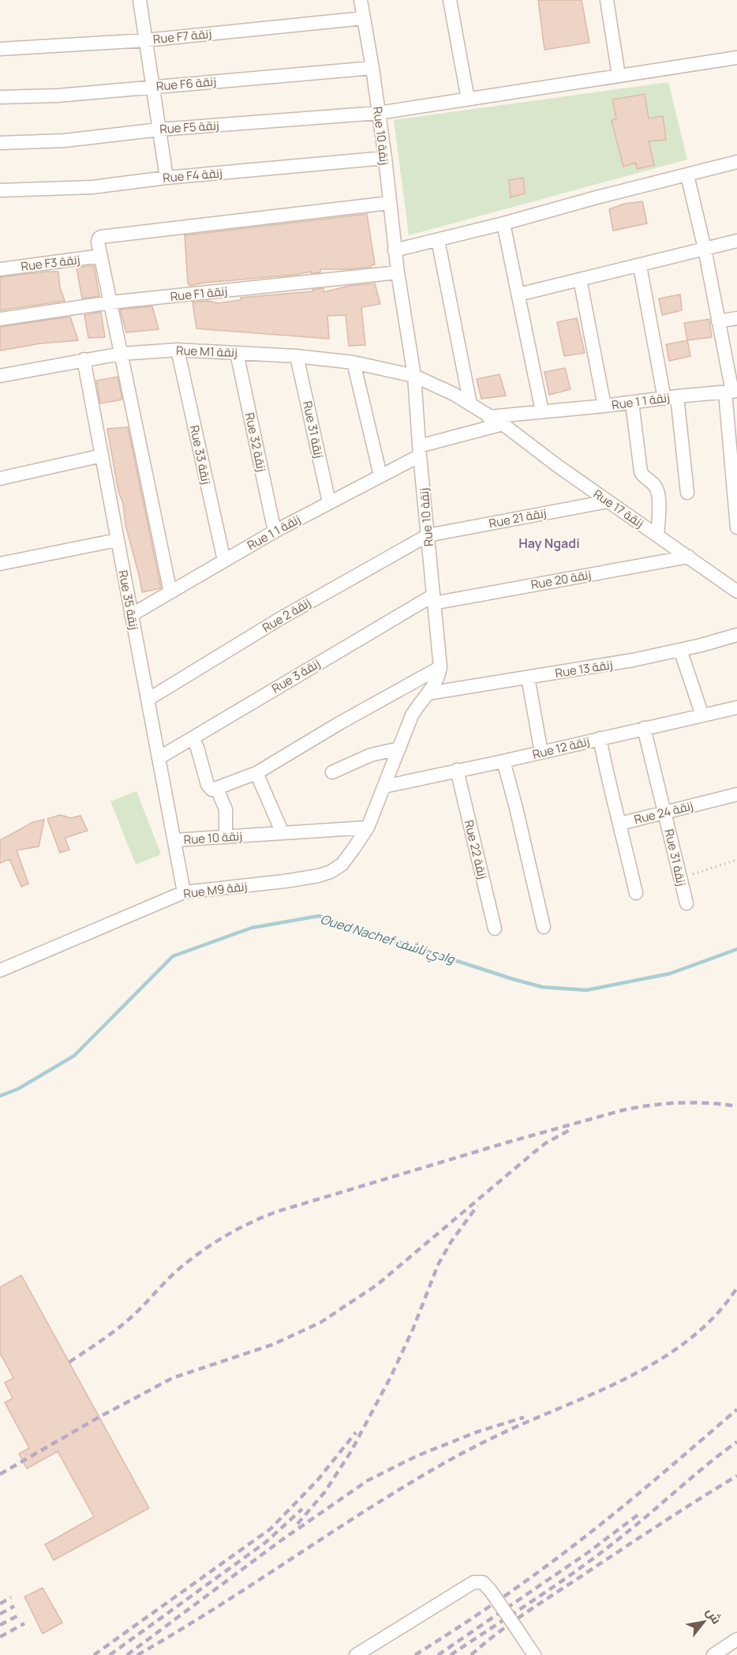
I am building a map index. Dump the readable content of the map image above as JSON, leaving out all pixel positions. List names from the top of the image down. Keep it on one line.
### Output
{"streets":{"street":["Rue F7 زنقة","Rue F6 زنقة","Rue F5 زنقة","Rue 10 زنقة","Rue F4 زنقة","Rue F3 زنقة","Rue F1 زنقة","Rue M1 زنقة","Rue 1 زنقة 1","Rue 31 زنقة","Rue 32 زنقة","Rue 33 زنقة","Rue 17 زنقة","Rue 21 زنقة","Rue 20 زنقة","Rue 35 زنقة","Rue 2 زنقة","Rue 13 زنقة","Rue 3 زنقة","Rue 12 زنقة","Rue 24 زنقة","Rue 22 زنقة","Rue M9 زنقة"]},"crossings":[["Rue F7 زنقة","Rue 10 زنقة"],["Rue F6 زنقة","Rue 10 زنقة"],["Rue F5 زنقة","Rue 10 زنقة"],["Rue 10 زنقة","Rue F4 زنقة"],["Rue 10 زنقة","Rue F1 زنقة"],["Rue 10 زنقة","Rue M1 زنقة"],["Rue 10 زنقة","Rue 1 زنقة 1"],["Rue 10 زنقة","Rue 17 زنقة"],["Rue 10 زنقة","Rue 21 زنقة"],["Rue 10 زنقة","Rue 20 زنقة"],["Rue 10 زنقة","Rue 35 زنقة"],["Rue 10 زنقة","Rue 2 زنقة"],["Rue 10 زنقة","Rue 13 زنقة"],["Rue 10 زنقة","Rue 3 زنقة"],["Rue 10 زنقة","Rue 12 زنقة"],["Rue 10 زنقة","Rue M9 زنقة"],["Rue M1 زنقة","Rue 31 زنقة"],["Rue M1 زنقة","Rue 32 زنقة"],["Rue M1 زنقة","Rue 33 زنقة"],["Rue M1 زنقة","Rue 17 زنقة"],["Rue M1 زنقة","Rue 35 زنقة"],["Rue 1 زنقة 1","Rue 31 زنقة"],["Rue 1 زنقة 1","Rue 32 زنقة"],["Rue 1 زنقة 1","Rue 33 زنقة"],["Rue 1 زنقة 1","Rue 17 زنقة"],["Rue 1 زنقة 1","Rue 35 زنقة"],["Rue 31 زنقة","Rue 12 زنقة"],["Rue 31 زنقة","Rue 24 زنقة"],["Rue 17 زنقة","Rue 21 زنقة"],["Rue 17 زنقة","Rue 20 زنقة"],["Rue 21 زنقة","Rue 2 زنقة"],["Rue 20 زنقة","Rue 3 زنقة"],["Rue 35 زنقة","Rue 2 زنقة"],["Rue 35 زنقة","Rue 3 زنقة"],["Rue 35 زنقة","Rue M9 زنقة"],["Rue 12 زنقة","Rue 24 زنقة"],["Rue 12 زنقة","Rue 22 زنقة"]],"districts":["Hay Ngadi"],"water":["Oued Nachef وادي ناشف"],"north":"top right"}
